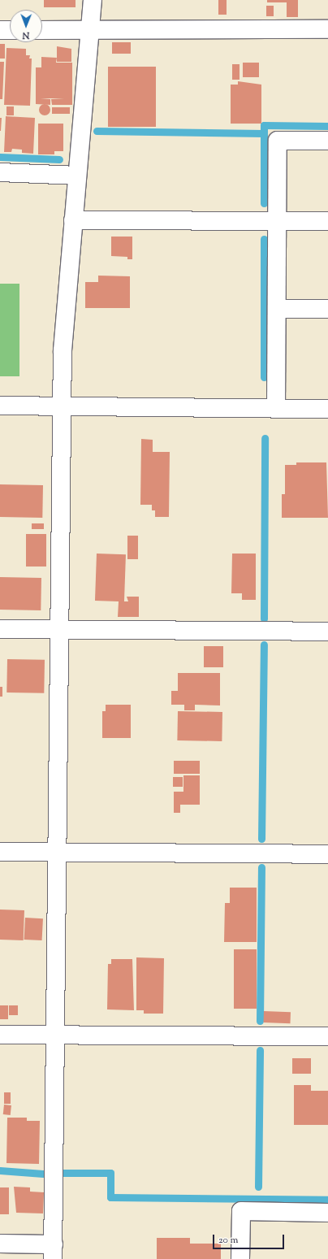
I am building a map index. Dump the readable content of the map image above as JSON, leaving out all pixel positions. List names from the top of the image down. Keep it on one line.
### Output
{"scale_bar":"20 m","north":"bottom"}
